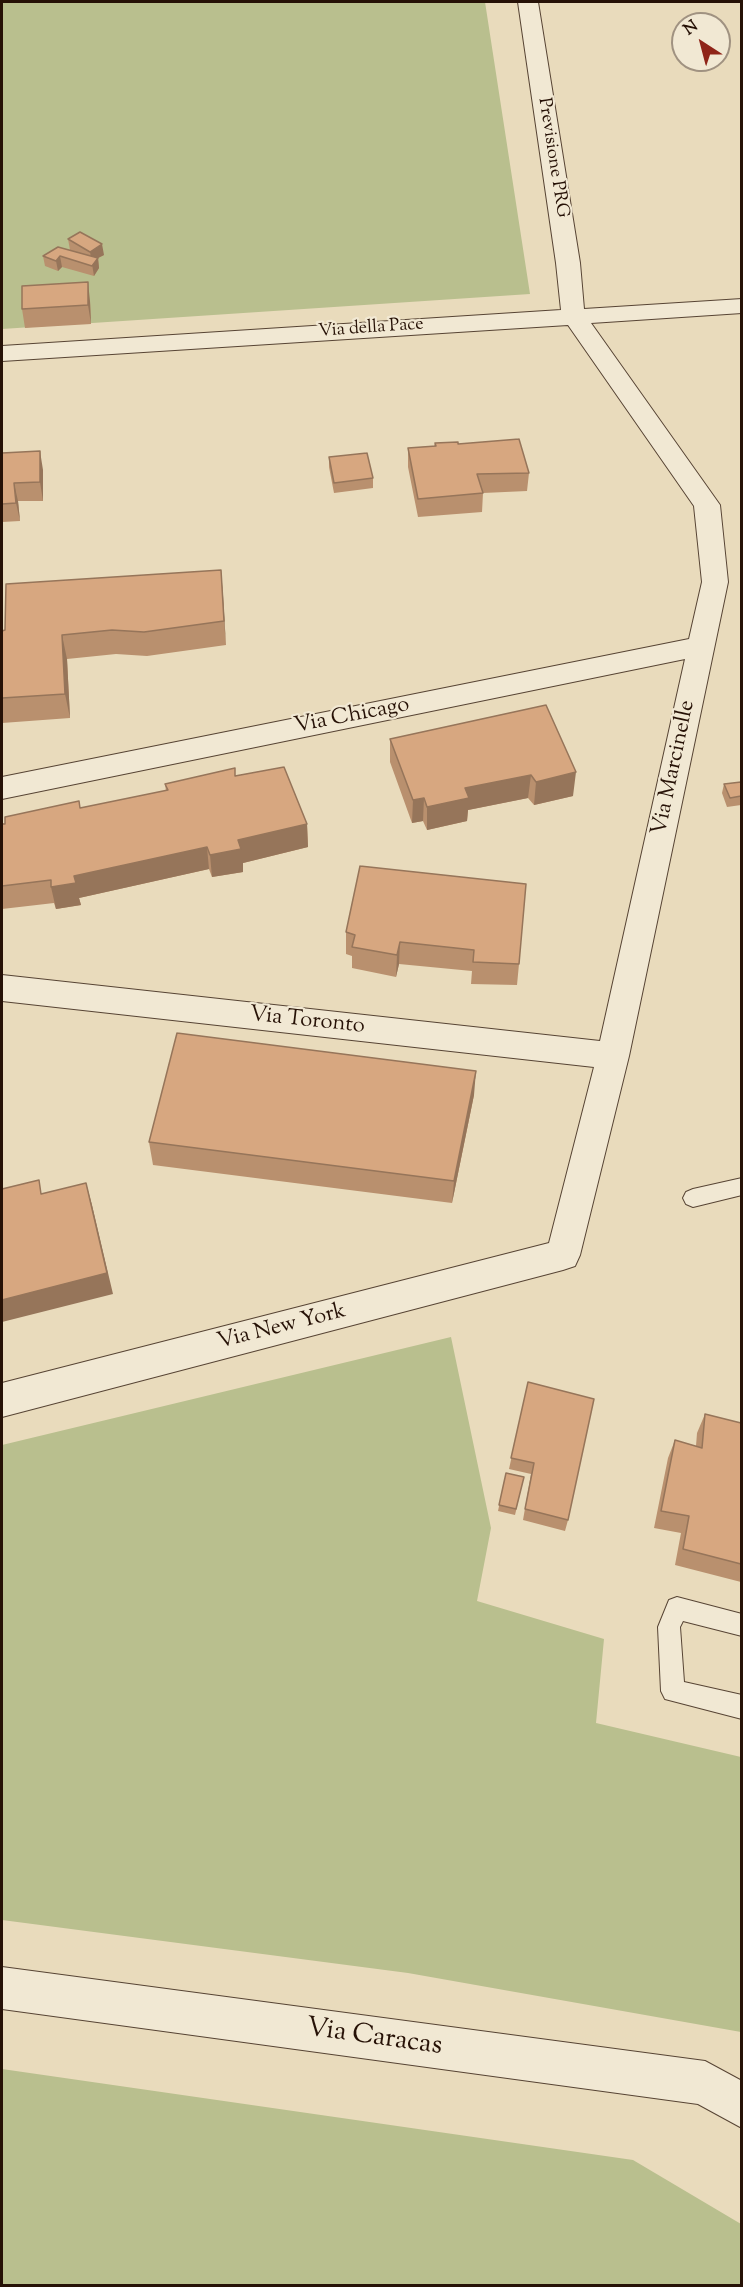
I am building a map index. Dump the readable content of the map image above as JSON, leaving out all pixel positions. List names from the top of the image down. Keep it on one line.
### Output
{"streets":{"street":["Previsione PRG","Via della Pace","Via Chicago","Via Marcinelle","Via Toronto","Via New York","Via Caracas"]},"crossings":[["Previsione PRG","Via della Pace"],["Previsione PRG","Via Marcinelle"],["Via della Pace","Via Marcinelle"],["Via Chicago","Via Marcinelle"],["Via Marcinelle","Via Toronto"],["Via Marcinelle","Via New York"]],"north":"top left"}
